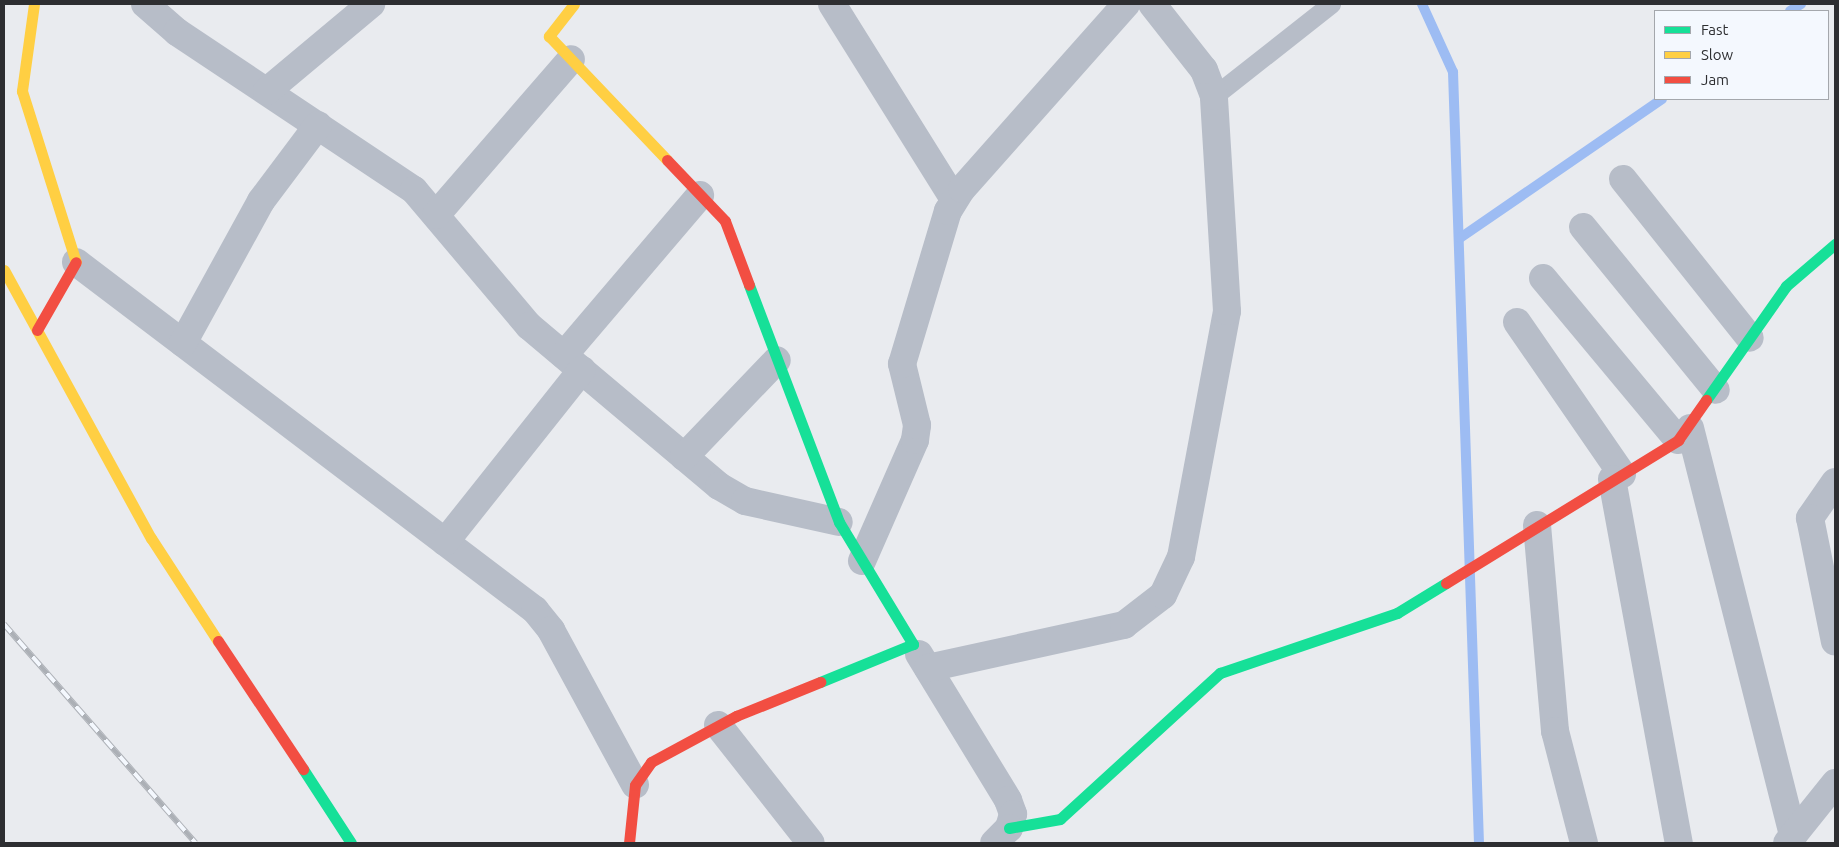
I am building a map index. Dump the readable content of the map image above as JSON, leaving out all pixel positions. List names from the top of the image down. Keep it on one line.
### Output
{"legend":["Fast","Slow","Jam"]}
